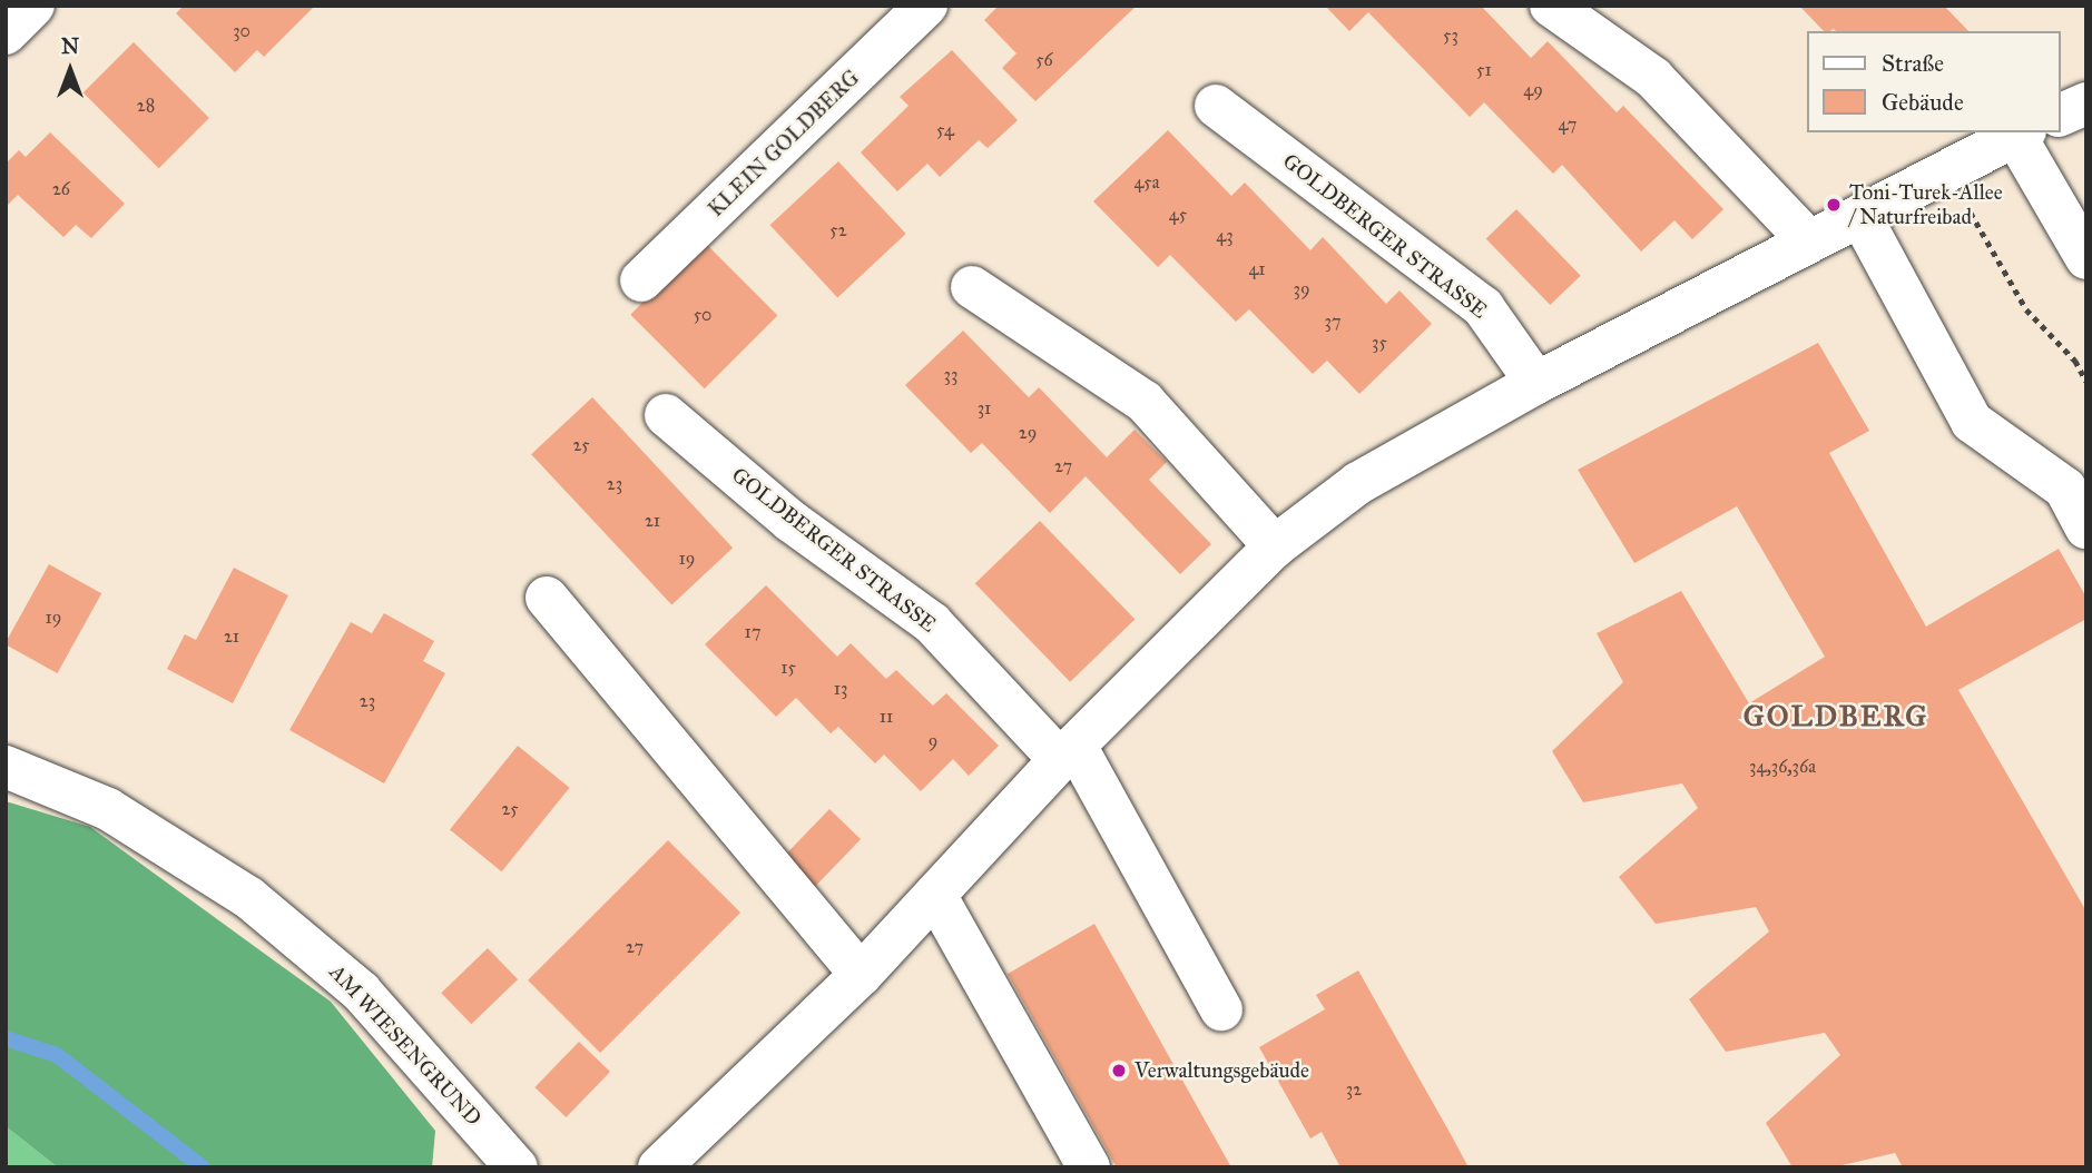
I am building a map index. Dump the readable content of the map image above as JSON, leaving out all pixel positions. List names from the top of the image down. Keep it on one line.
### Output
{"streets":{"street":["KLEIN GOLDBERG","GOLDBERGER STRASSE","AM WIESENGRUND"]},"districts":["GOLDBERG"],"places":["Toni-Turek-Allee / Naturfreibad","Verwaltungsgebäude"],"house_numbers":["30","53","56","51","49","28","47","54","45a","26","45","52","43","41","39","50","37","35","33","31","29","25","27","23","21","19","19","17","21","15","13","23","11","9","34,36,36a","25","27","32"],"legend":["Straße","Gebäude"],"north":"top"}
